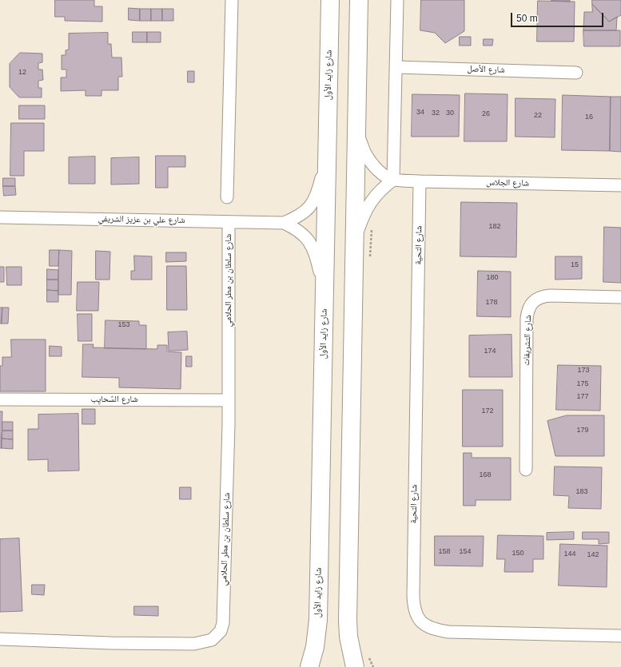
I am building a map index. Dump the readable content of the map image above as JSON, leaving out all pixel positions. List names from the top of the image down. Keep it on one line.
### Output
{"streets":{"main road":["شارع زايد الأول"],"street":["شارع الأصل","شارع الجلاس","شارع علي بن عزيز الشريفي","شارع التحية","شارع سلطان بن مطر الحلامي","شارع التشريفات","شارع السَّحايِب"]},"crossings":[["شارع زايد الأول","شارع علي بن عزيز الشريفي"],["شارع الجلاس","شارع التحية"],["شارع علي بن عزيز الشريفي","شارع سلطان بن مطر الحلامي"],["شارع سلطان بن مطر الحلامي","شارع السَّحايِب"]],"house_numbers":["12","34","32","30","26","22","16","182","15","180","178","153","174","173","175","177","172","179","168","183","158","154","150","144","142"],"scale_bar":"50 m"}
